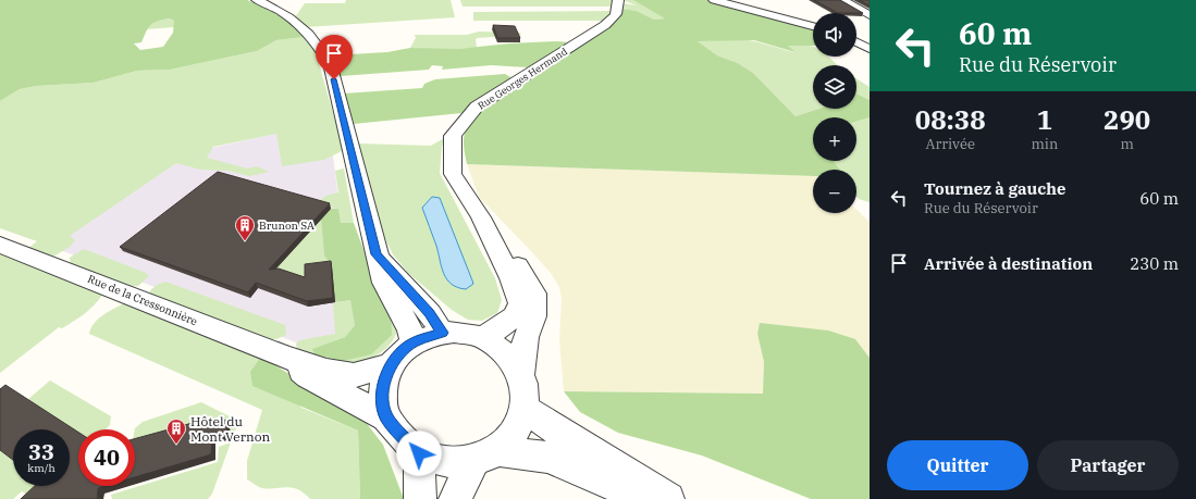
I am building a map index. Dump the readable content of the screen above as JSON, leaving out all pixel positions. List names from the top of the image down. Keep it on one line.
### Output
{"streets":{"street":["Rue Georges Hermand","Rue de la Cressonnière"]},"crossings":[["Rue Georges Hermand","Rue de la Cressonnière"]],"places":{"building":["Brunon SA","Hôtel du Mont Vernon"]},"page":{"turn":["60 m","Rue du Réservoir"],"map_buttons":["+","−"],"eta":["08:38","Arrivée","1","min","290","m"],"list":[{"name":"Tournez à gauche","note":"Rue du Réservoir","value":"60 m"},{"name":"Arrivée à destination","value":"230 m"}],"speed":"33 km/h","limit":"40","buttons":["Quitter","Partager"]}}
